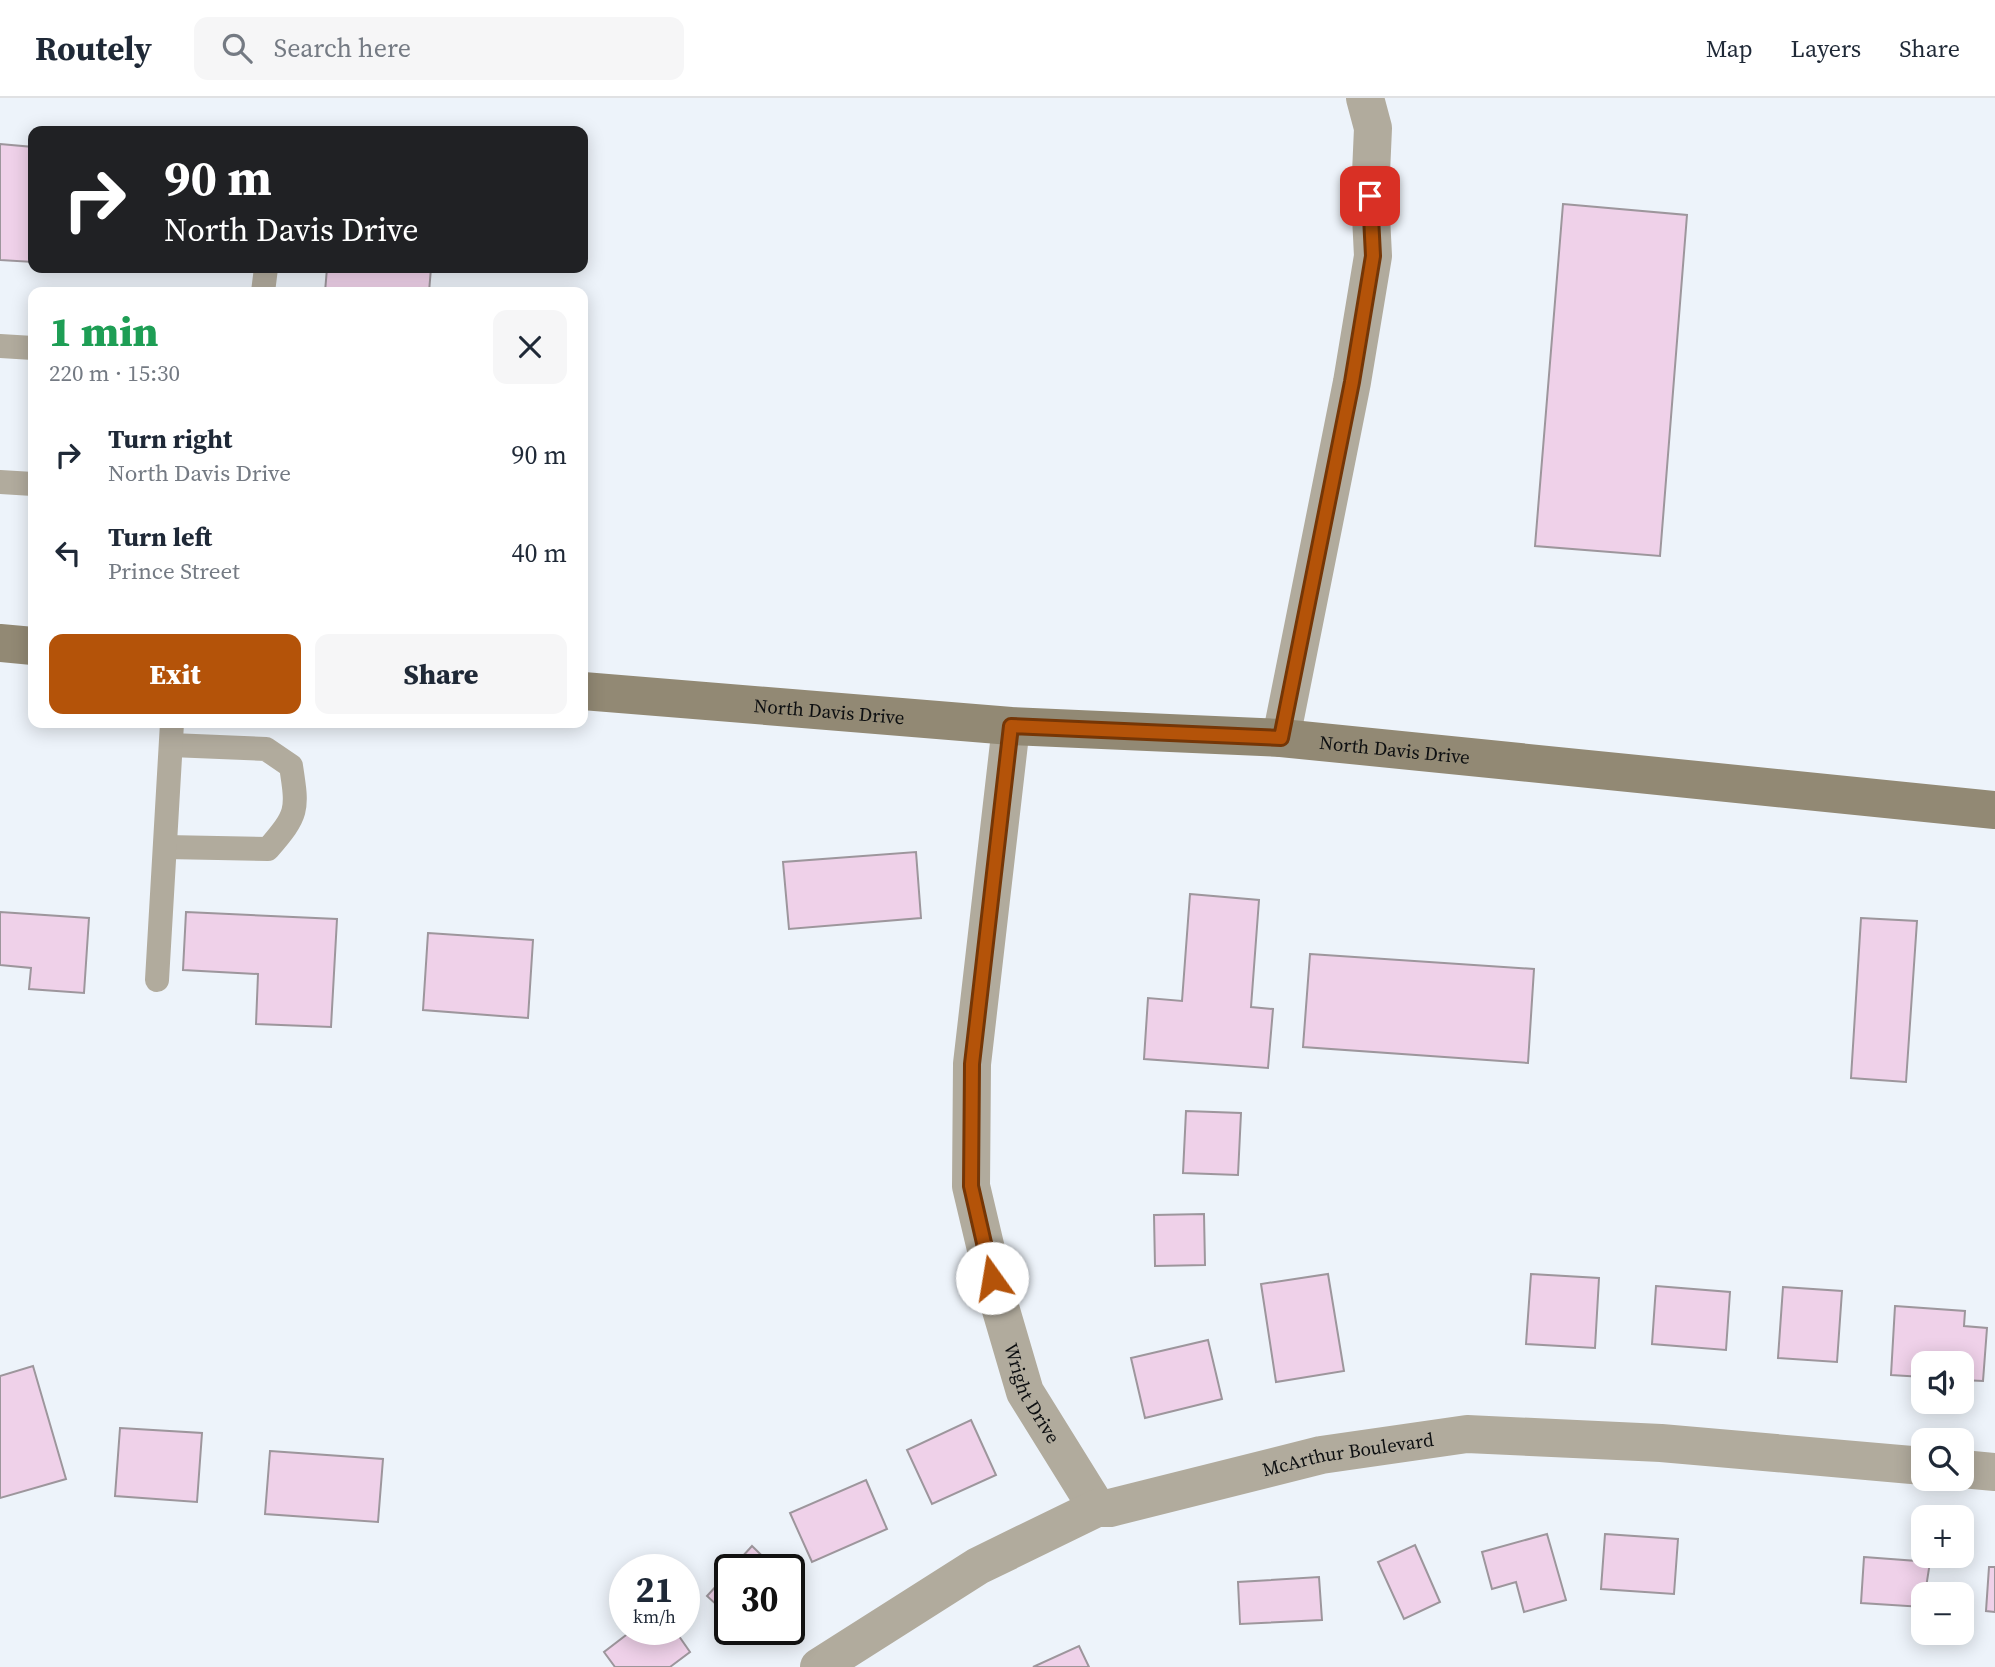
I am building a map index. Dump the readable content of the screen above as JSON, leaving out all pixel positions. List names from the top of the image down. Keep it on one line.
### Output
{"streets":{"main road":["North Davis Drive"],"street":["Wright Drive","McArthur Boulevard"]},"crossings":[["North Davis Drive","Wright Drive"],["Wright Drive","McArthur Boulevard"]],"page":{"header":"Routely","search":"Search here","nav":["Map","Layers","Share"],"turn":["90 m","North Davis Drive"],"heading":["1 min","220 m · 15:30"],"list":[{"name":"Turn right","note":"North Davis Drive","value":"90 m"},{"name":"Turn left","note":"Prince Street","value":"40 m"}],"buttons":["Exit","Share"],"map_buttons":["+","−"],"speed":"21 km/h","limit":"30"}}
